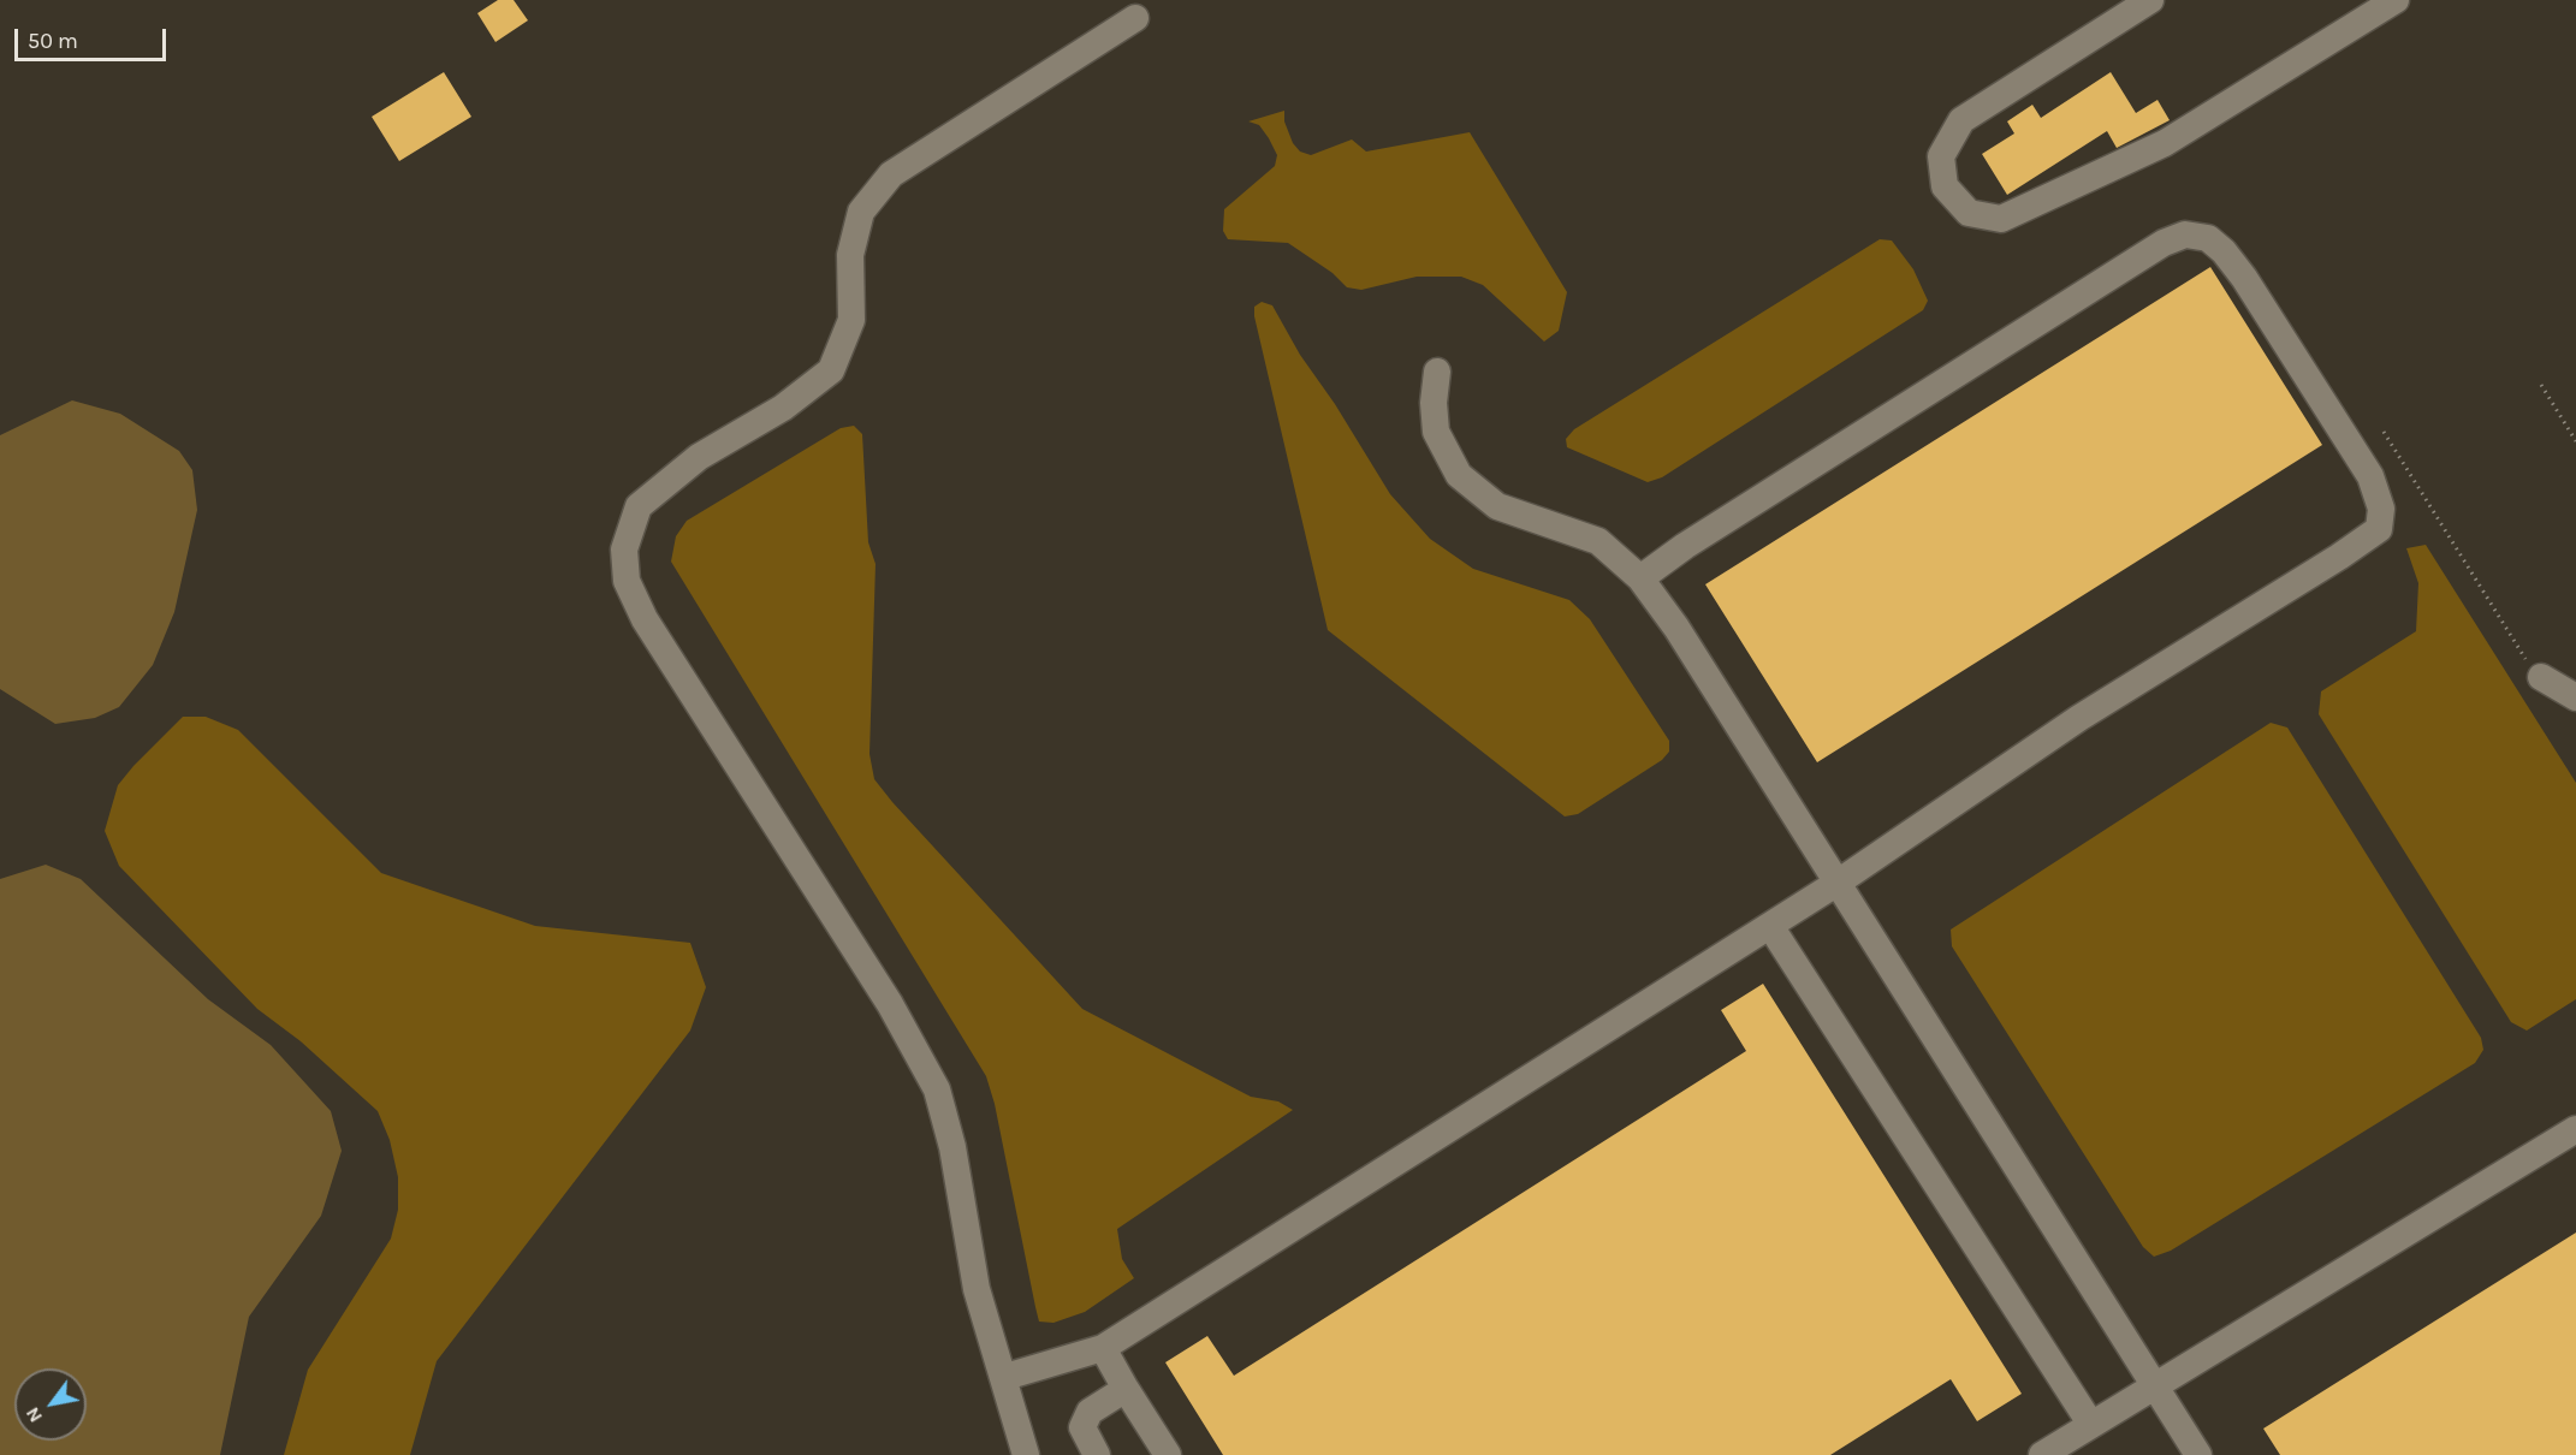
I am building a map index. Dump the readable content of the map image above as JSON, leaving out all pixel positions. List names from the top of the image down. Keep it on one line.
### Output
{"scale_bar":"50 m","north":"bottom left"}
